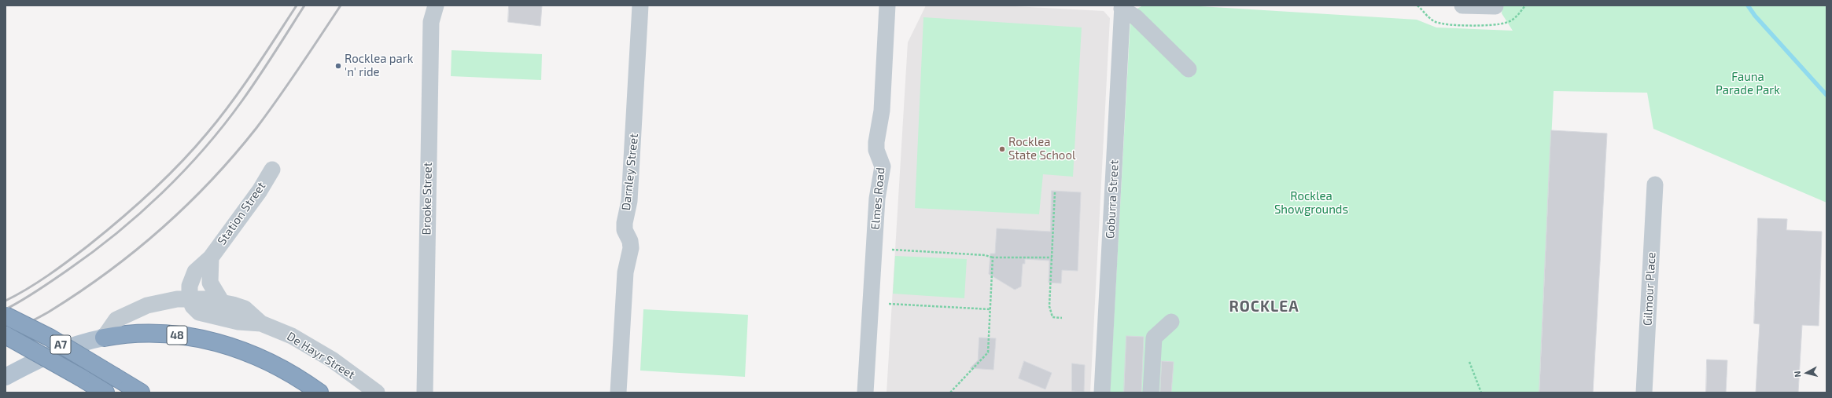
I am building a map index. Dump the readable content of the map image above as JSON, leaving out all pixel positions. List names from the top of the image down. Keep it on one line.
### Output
{"streets":{"highway":["48","A7"],"street":["Darnley Street","Brooke Street","Elmes Road","Goburra Street","Station Street","Gilmour Place","De Hayr Street"]},"crossings":[["Station Street","De Hayr Street"],["48","De Hayr Street"]],"districts":["ROCKLEA"],"parks":["Fauna Parade Park","Rocklea Showgrounds"],"places":["Rocklea park 'n' ride","Rocklea State School"],"north":"left"}
